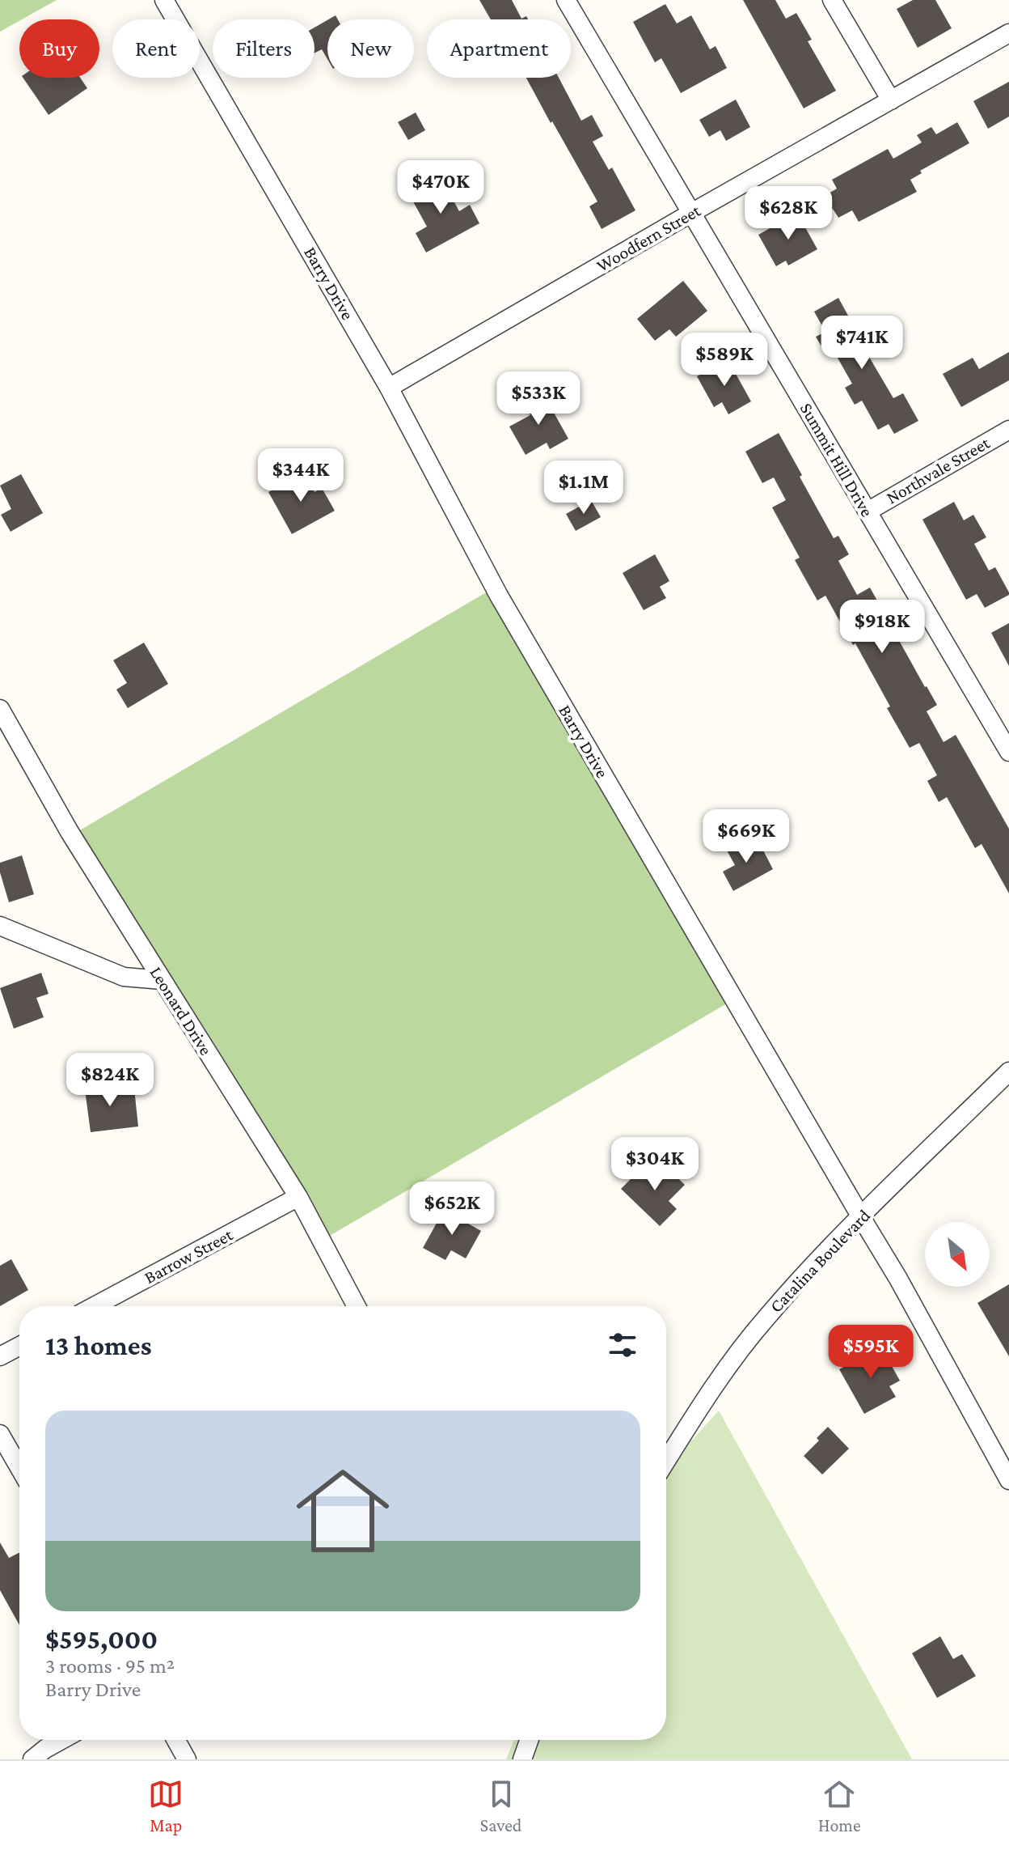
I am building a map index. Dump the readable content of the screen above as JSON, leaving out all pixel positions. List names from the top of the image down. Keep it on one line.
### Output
{"streets":{"street":["Woodfern Street","Barry Drive","Summit Hill Drive","Northvale Street","Leonard Drive","Barrow Street","Catalina Boulevard"]},"crossings":[["Woodfern Street","Barry Drive"],["Woodfern Street","Summit Hill Drive"],["Barry Drive","Catalina Boulevard"],["Summit Hill Drive","Northvale Street"],["Leonard Drive","Barrow Street"]],"north":"bottom right","page":{"chip":["Buy","Rent","Filters","New","Apartment"],"price":["$470K","$628K","$741K","$589K","$533K","$344K","$1.1M","$918K","$669K","$824K","$304K","$652K","$595K"],"heading":"13 homes","list":[{"name":"$595,000","note":"3 rooms · 95 m² · Barry Drive"}],"tabs":["Map","Saved","Home"]}}
